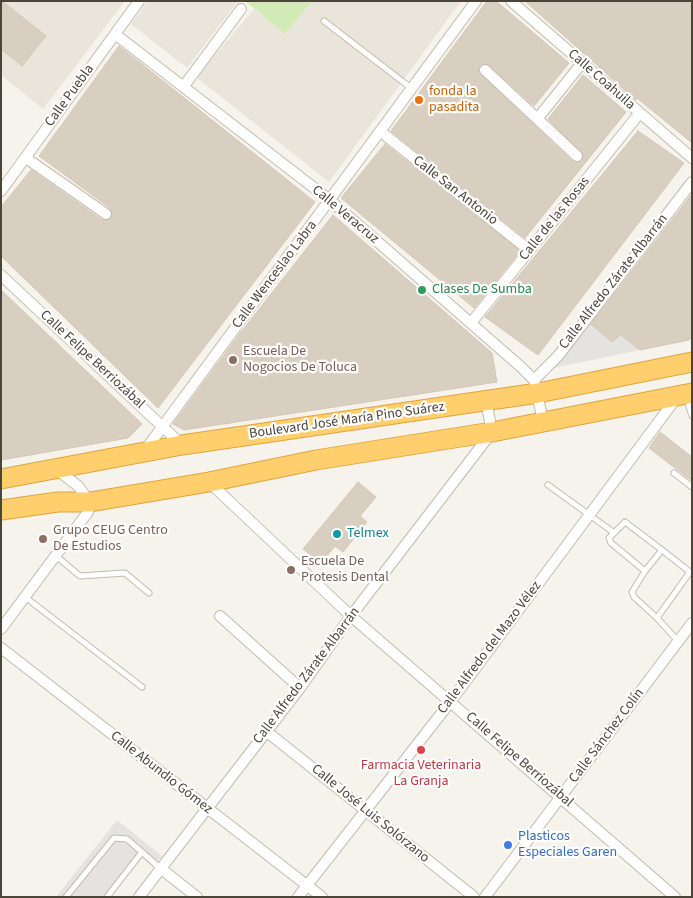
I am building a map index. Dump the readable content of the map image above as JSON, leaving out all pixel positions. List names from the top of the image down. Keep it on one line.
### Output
{"streets":{"highway":["Boulevard José María Pino Suárez"],"street":["Calle Coahuila","Calle Puebla","Calle San Antonio","Calle Veracruz","Calle de las Rosas","Calle Wenceslao Labra","Calle Alfredo Zárate Albarrán","Calle Felipe Berriozábal","Calle Alfredo del Mazo Vélez","Calle Sánchez Colín","Calle Abundio Gómez","Calle José Luis Solórzano"]},"crossings":[["Calle Coahuila","Calle de las Rosas"],["Calle Puebla","Calle Veracruz"],["Calle San Antonio","Calle de las Rosas"],["Calle San Antonio","Calle Wenceslao Labra"],["Calle Veracruz","Calle de las Rosas"],["Calle Veracruz","Calle Wenceslao Labra"],["Calle Veracruz","Calle Alfredo Zárate Albarrán"],["Calle Veracruz","Boulevard José María Pino Suárez"],["Calle Wenceslao Labra","Calle Felipe Berriozábal"],["Calle Wenceslao Labra","Boulevard José María Pino Suárez"],["Calle Alfredo Zárate Albarrán","Calle Felipe Berriozábal"],["Calle Alfredo Zárate Albarrán","Boulevard José María Pino Suárez"],["Calle Alfredo Zárate Albarrán","Calle Abundio Gómez"],["Calle Alfredo Zárate Albarrán","Calle José Luis Solórzano"],["Calle Felipe Berriozábal","Boulevard José María Pino Suárez"],["Calle Felipe Berriozábal","Calle Alfredo del Mazo Vélez"],["Calle Felipe Berriozábal","Calle Sánchez Colín"],["Calle Alfredo del Mazo Vélez","Calle Abundio Gómez"],["Calle Alfredo del Mazo Vélez","Calle José Luis Solórzano"]],"places":["fonda la pasadita","Clases De Sumba","Escuela De Nogocios De Toluca","Telmex","Grupo CEUG Centro De Estudios","Escuela De Protesis Dental","Farmacia Veterinaria La Granja","Plasticos Especiales Garen"]}
